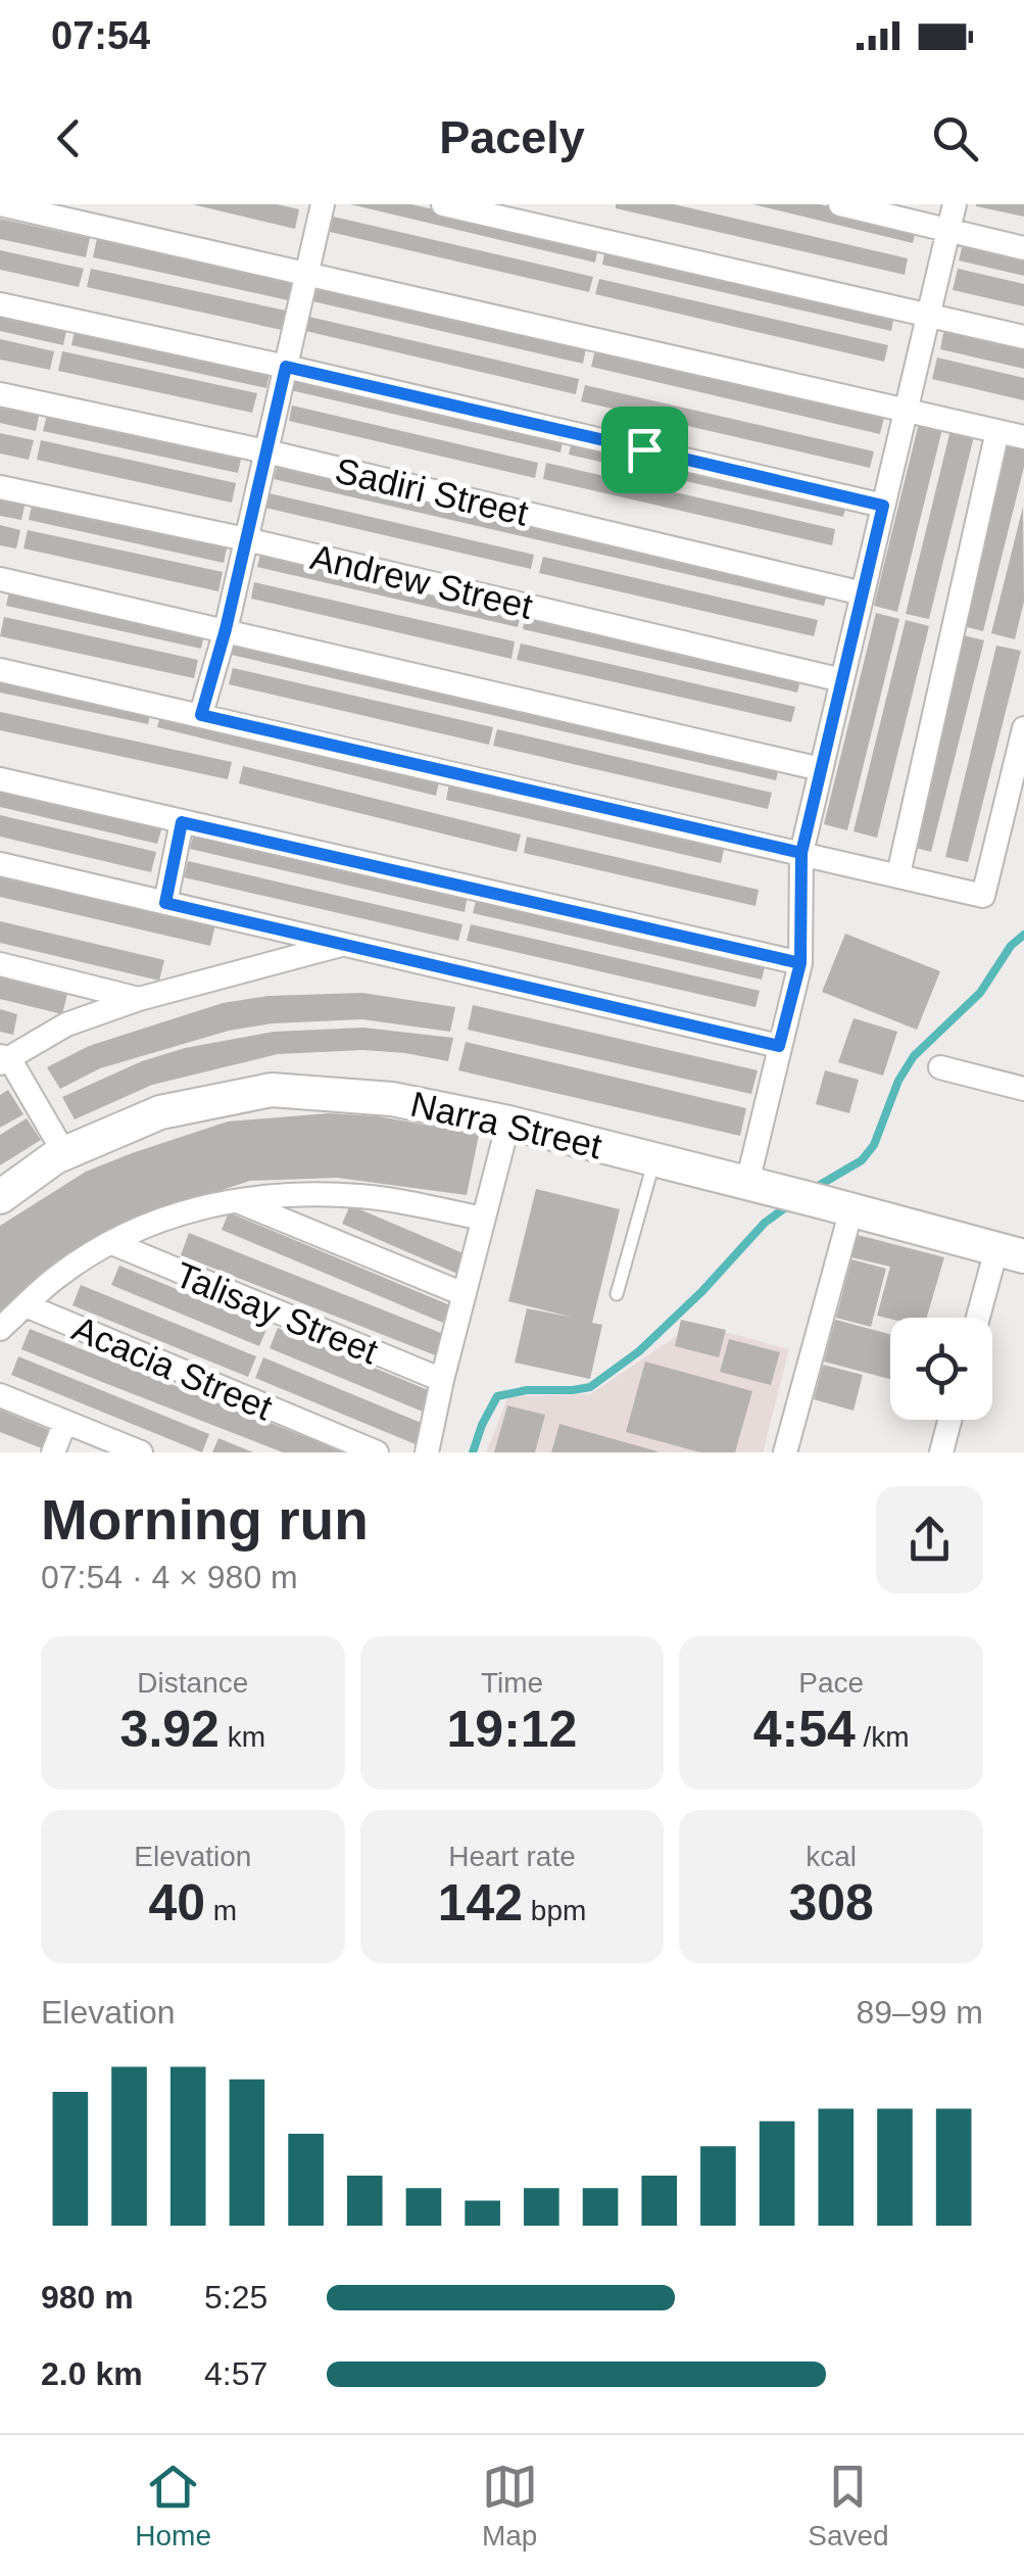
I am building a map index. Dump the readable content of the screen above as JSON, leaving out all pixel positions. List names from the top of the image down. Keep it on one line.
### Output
{"streets":{"street":["Sadiri Street","Andrew Street","Narra Street","Talisay Street","Acacia Street"]},"page":{"status":"07:54","header":"Pacely","heading":["Morning run","07:54 · 4 × 980 m"],"stats":[["Distance","3.92 km"],["Time","19:12"],["Pace","4:54 /km"],["Elevation","40 m"],["Heart rate","142 bpm"],["kcal","308"]],"chart":["Elevation","89–99 m"],"list":[{"name":"980 m","note":"5:25"},{"name":"2.0 km","note":"4:57"}],"tabs":["Home","Map","Saved"]}}
